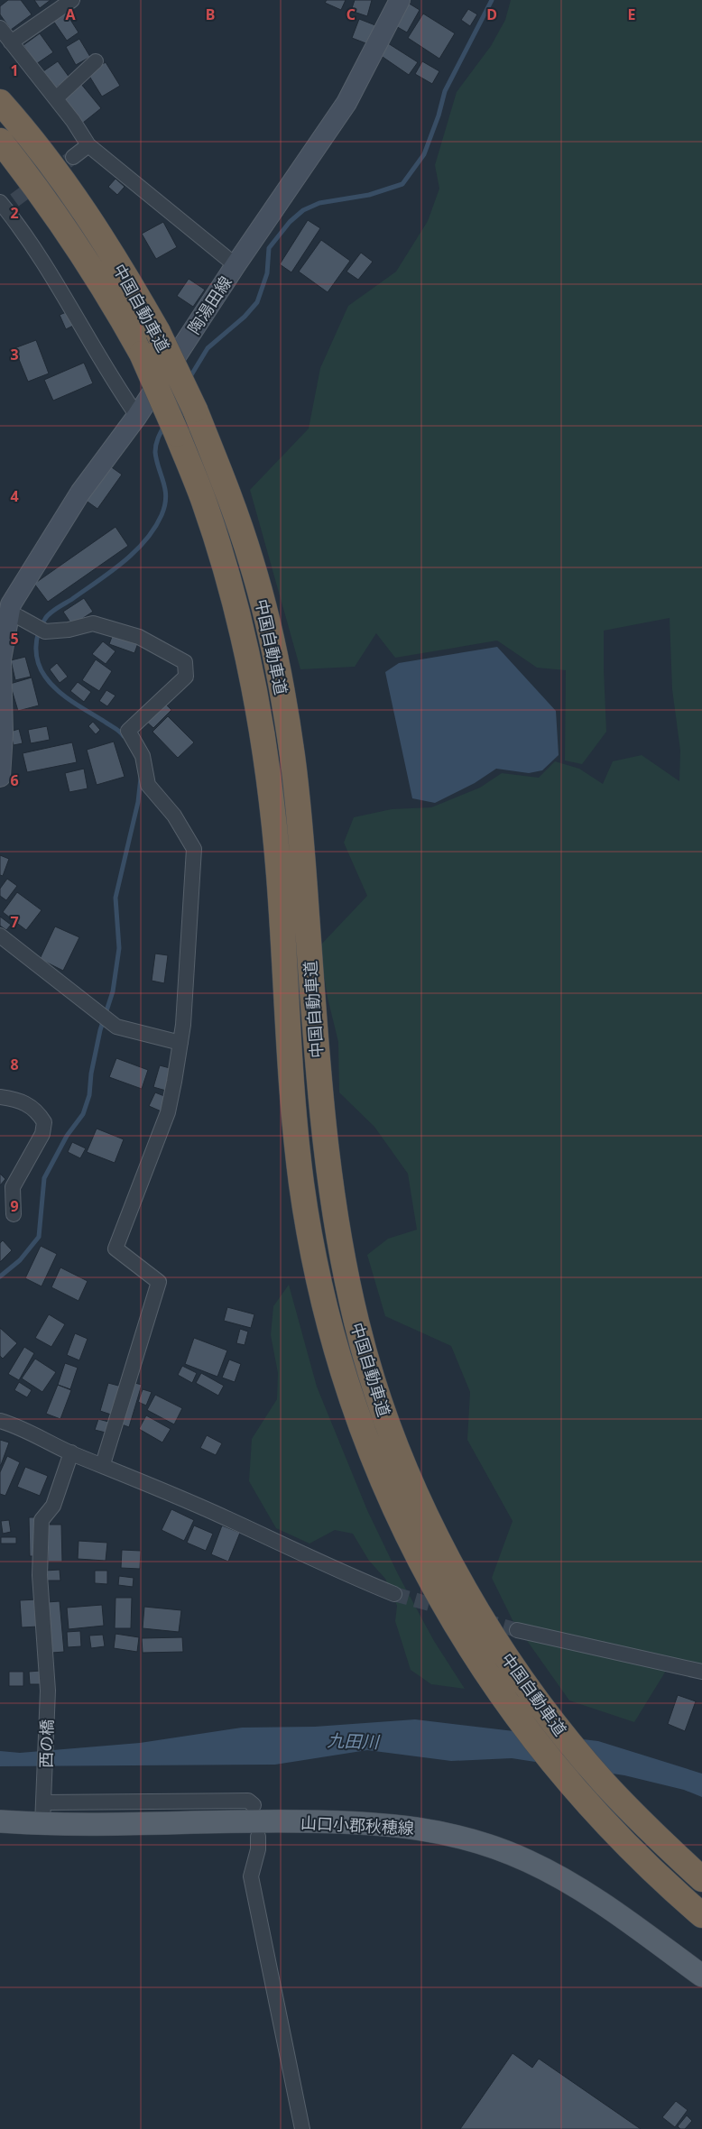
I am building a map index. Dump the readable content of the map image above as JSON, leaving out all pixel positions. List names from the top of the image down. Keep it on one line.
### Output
{"streets":{"highway":["中国自動車道"],"main road":["陶湯田線","山口小郡秋穂線"],"street":["西の橋"]},"crossings":[["西の橋","山口小郡秋穂線"]],"water":["九田川"],"grid":{"columns":["A","B","C","D","E"],"rows":["1","2","3","4","5","6","7","8","9"]}}
